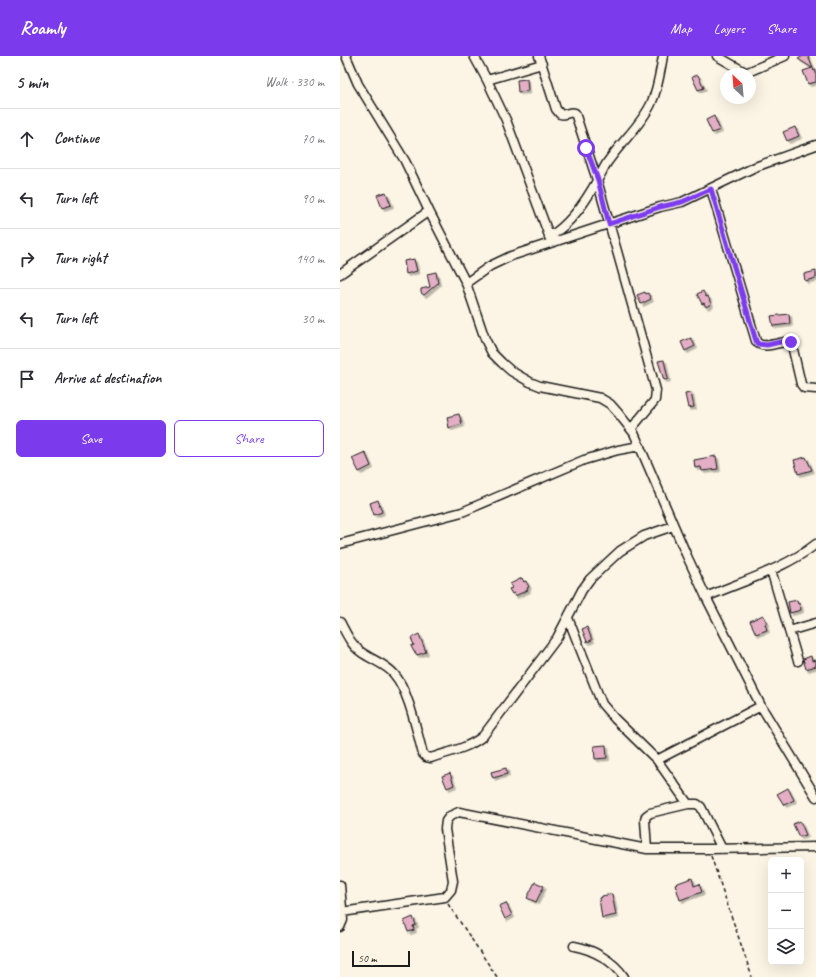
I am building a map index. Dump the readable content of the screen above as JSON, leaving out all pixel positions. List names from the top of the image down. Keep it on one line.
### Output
{"scale_bar":"50 m","north":"top left","page":{"header":"Roamly","nav":["Map","Layers","Share"],"heading":["5 min","Walk · 330 m"],"list":[["Continue","70 m"],["Turn left","90 m"],["Turn right","140 m"],["Turn left","30 m"],"Arrive at destination"],"buttons":["Save","Share"],"map_buttons":["+","−"],"scale":"50 m"}}
